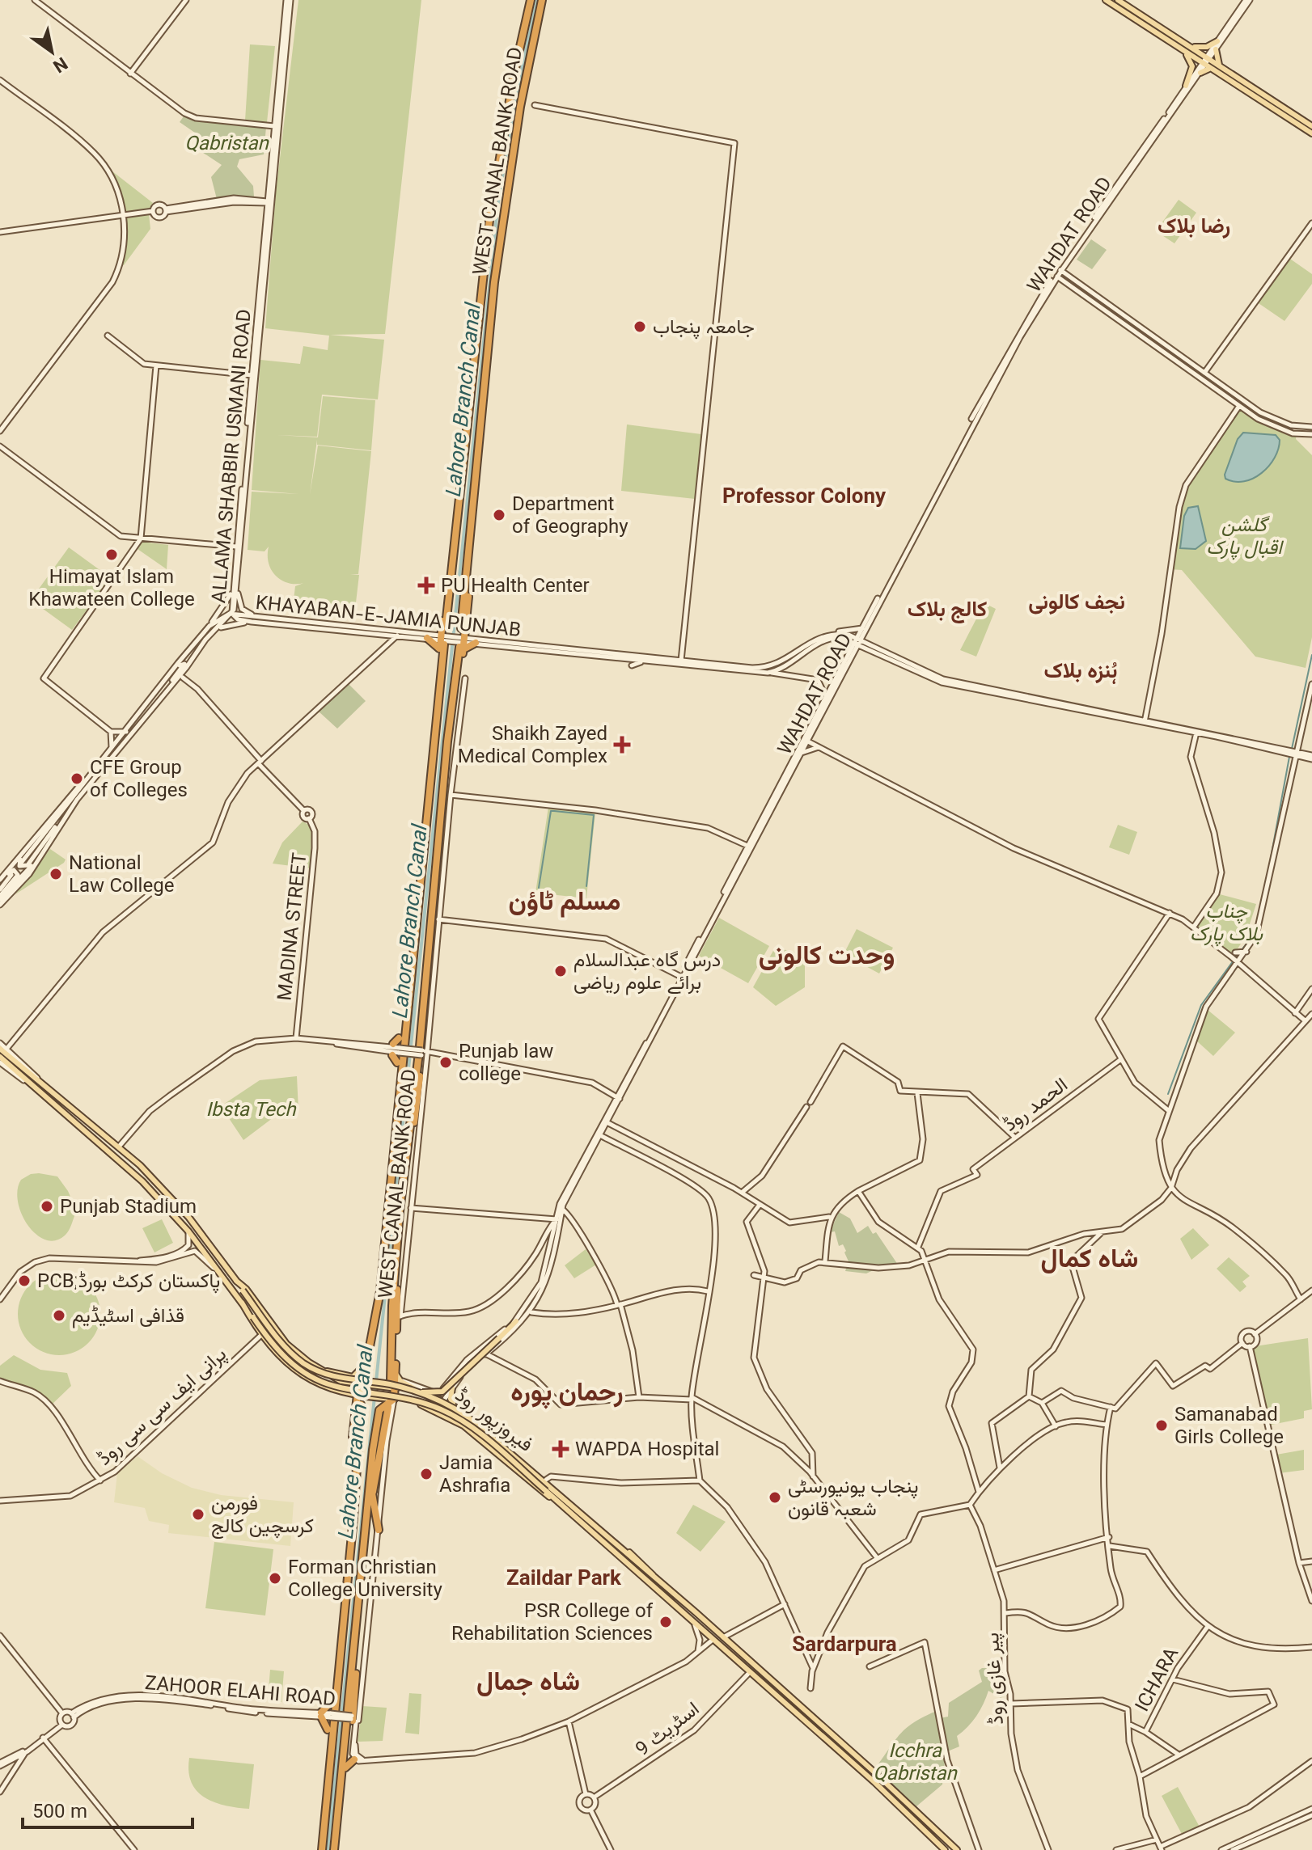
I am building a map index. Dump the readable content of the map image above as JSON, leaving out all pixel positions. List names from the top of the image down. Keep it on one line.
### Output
{"streets":{"highway":["WEST CANAL BANK ROAD"],"main road":["فیروزپور روڈ"],"street":["WAHDAT ROAD","ALLAMA SHABBIR USMANI ROAD","KHAYABAN-E-JAMIA PUNJAB","MADINA STREET","الحمد روڈ","پرانی ایف سی سی روڈ","پیر غازی روڈ","ICHARA","ZAHOOR ELAHI ROAD","اسٹریٹ 9"]},"crossings":[["WEST CANAL BANK ROAD","KHAYABAN-E-JAMIA PUNJAB"],["WAHDAT ROAD","فیروزپور روڈ"],["ALLAMA SHABBIR USMANI ROAD","KHAYABAN-E-JAMIA PUNJAB"],["پرانی ایف سی سی روڈ","فیروزپور روڈ"],["فیروزپور روڈ","اسٹریٹ 9"],["پیر غازی روڈ","ICHARA"]],"districts":["رضا بلاک","Professor Colony","نجف کالونی","کالج بلاک","ہُنزہ بلاک","مسلم ٹاؤن","وحدت کالونی","شاہ کمال","رحمان پورہ","Zaildar Park","Sardarpura","شاہ جمال"],"water":["Lahore Branch Canal"],"parks":["Qabristan","گلشنِ اقبال پارک","چناب بلاک پارک","Ibsta Tech","Icchra Qabristan"],"places":{"other":["جامعہ پنجاب","Department of Geography","Himayat Islam Khawateen College","CFE Group of Colleges","National Law College","درس گاہ عبدالسلام برائے علوم ریاضی","Punjab law college","Punjab Stadium","PCB;پاکستان کرکٹ بورڈ","قذافی اسٹیڈیم","Samanabad Girls College","Jamia Ashrafia","پنجاب یونیورسٹی شعبہ قانون","فورمن کرسچین کالج","Forman Christian College University","PSR College of Rehabilitation Sciences"],"health":["PU Health Center","Shaikh Zayed Medical Complex","WAPDA Hospital"]},"scale_bar":"500 m","north":"bottom right"}
